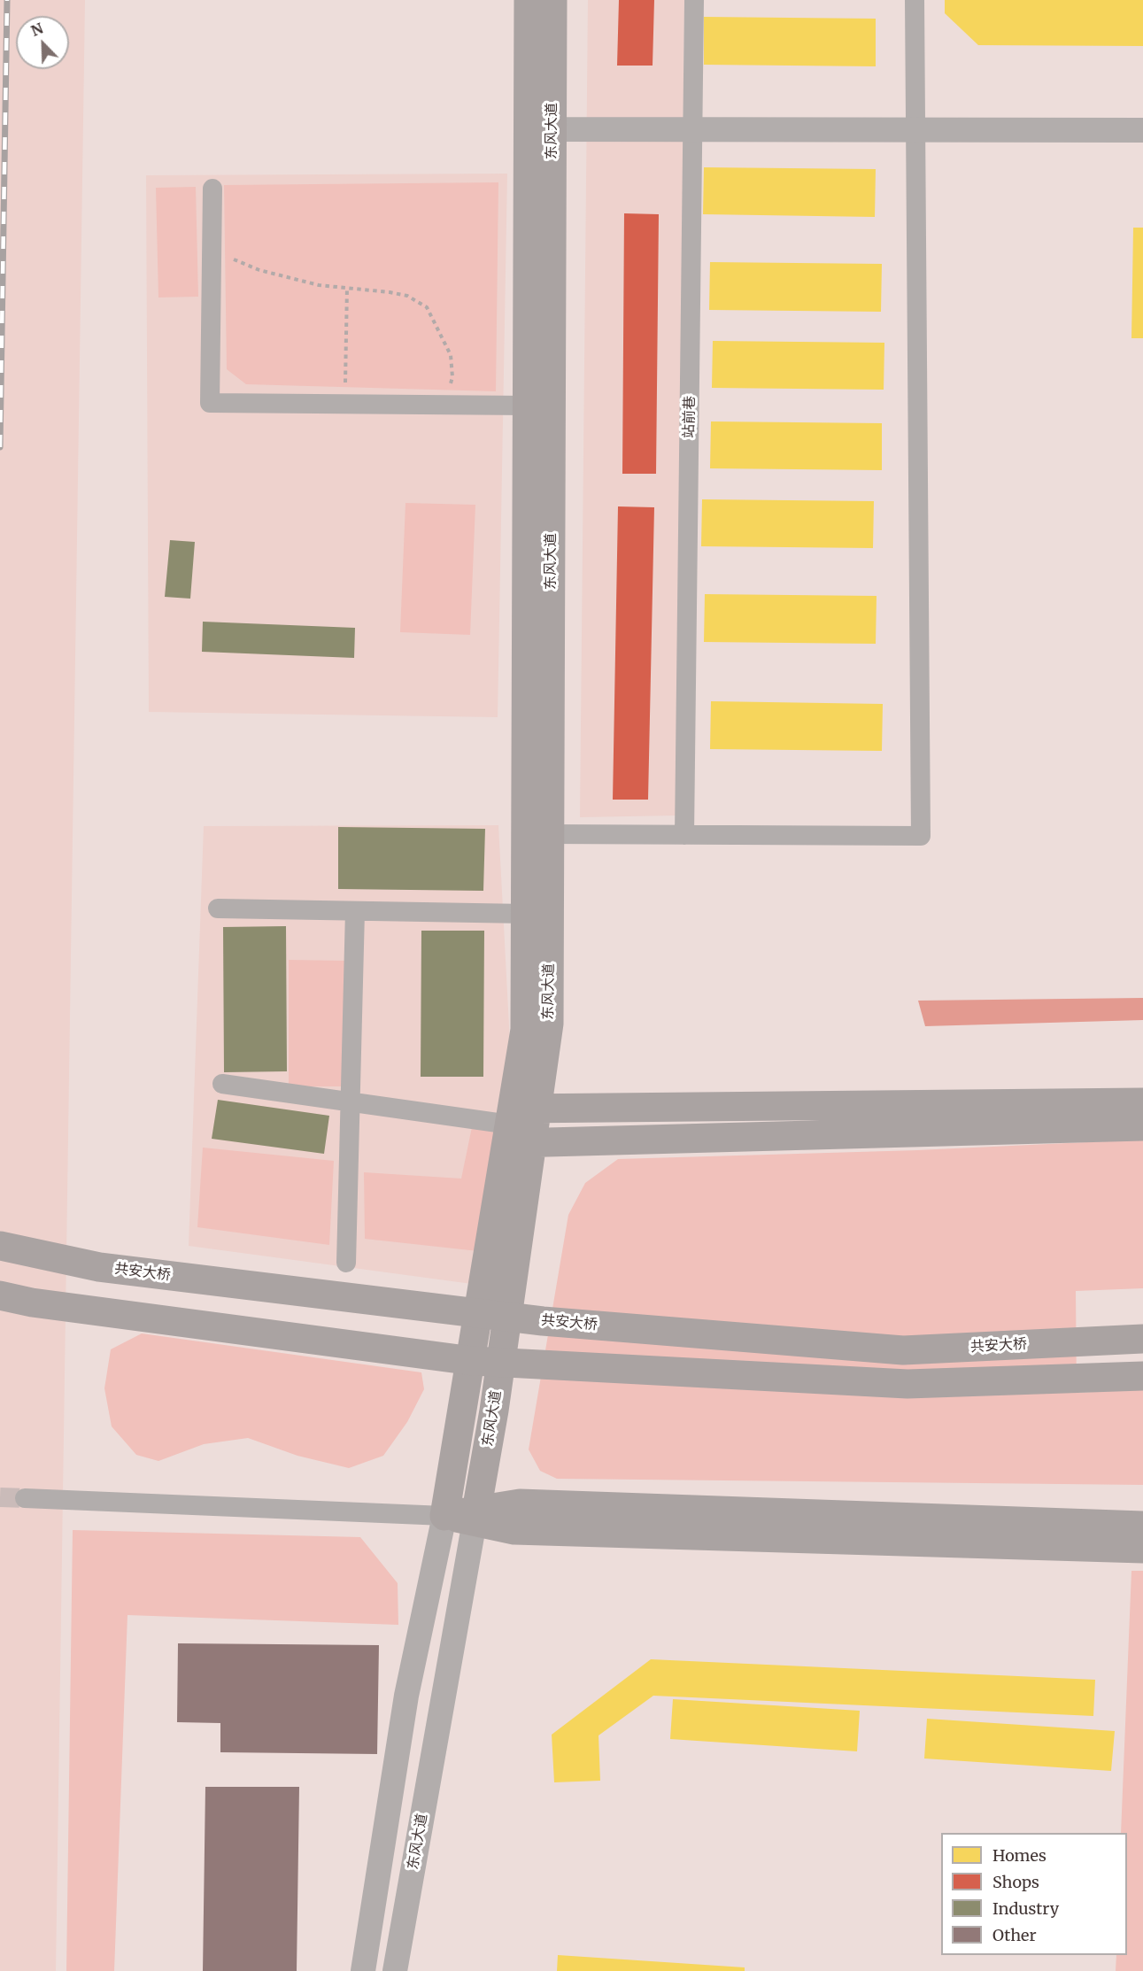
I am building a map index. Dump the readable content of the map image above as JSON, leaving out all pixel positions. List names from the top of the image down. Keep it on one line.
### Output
{"streets":{"main road":["东风大道","共安大桥"],"street":["站前巷"]},"legend":["Homes","Shops","Industry","Other"],"north":"top left"}
